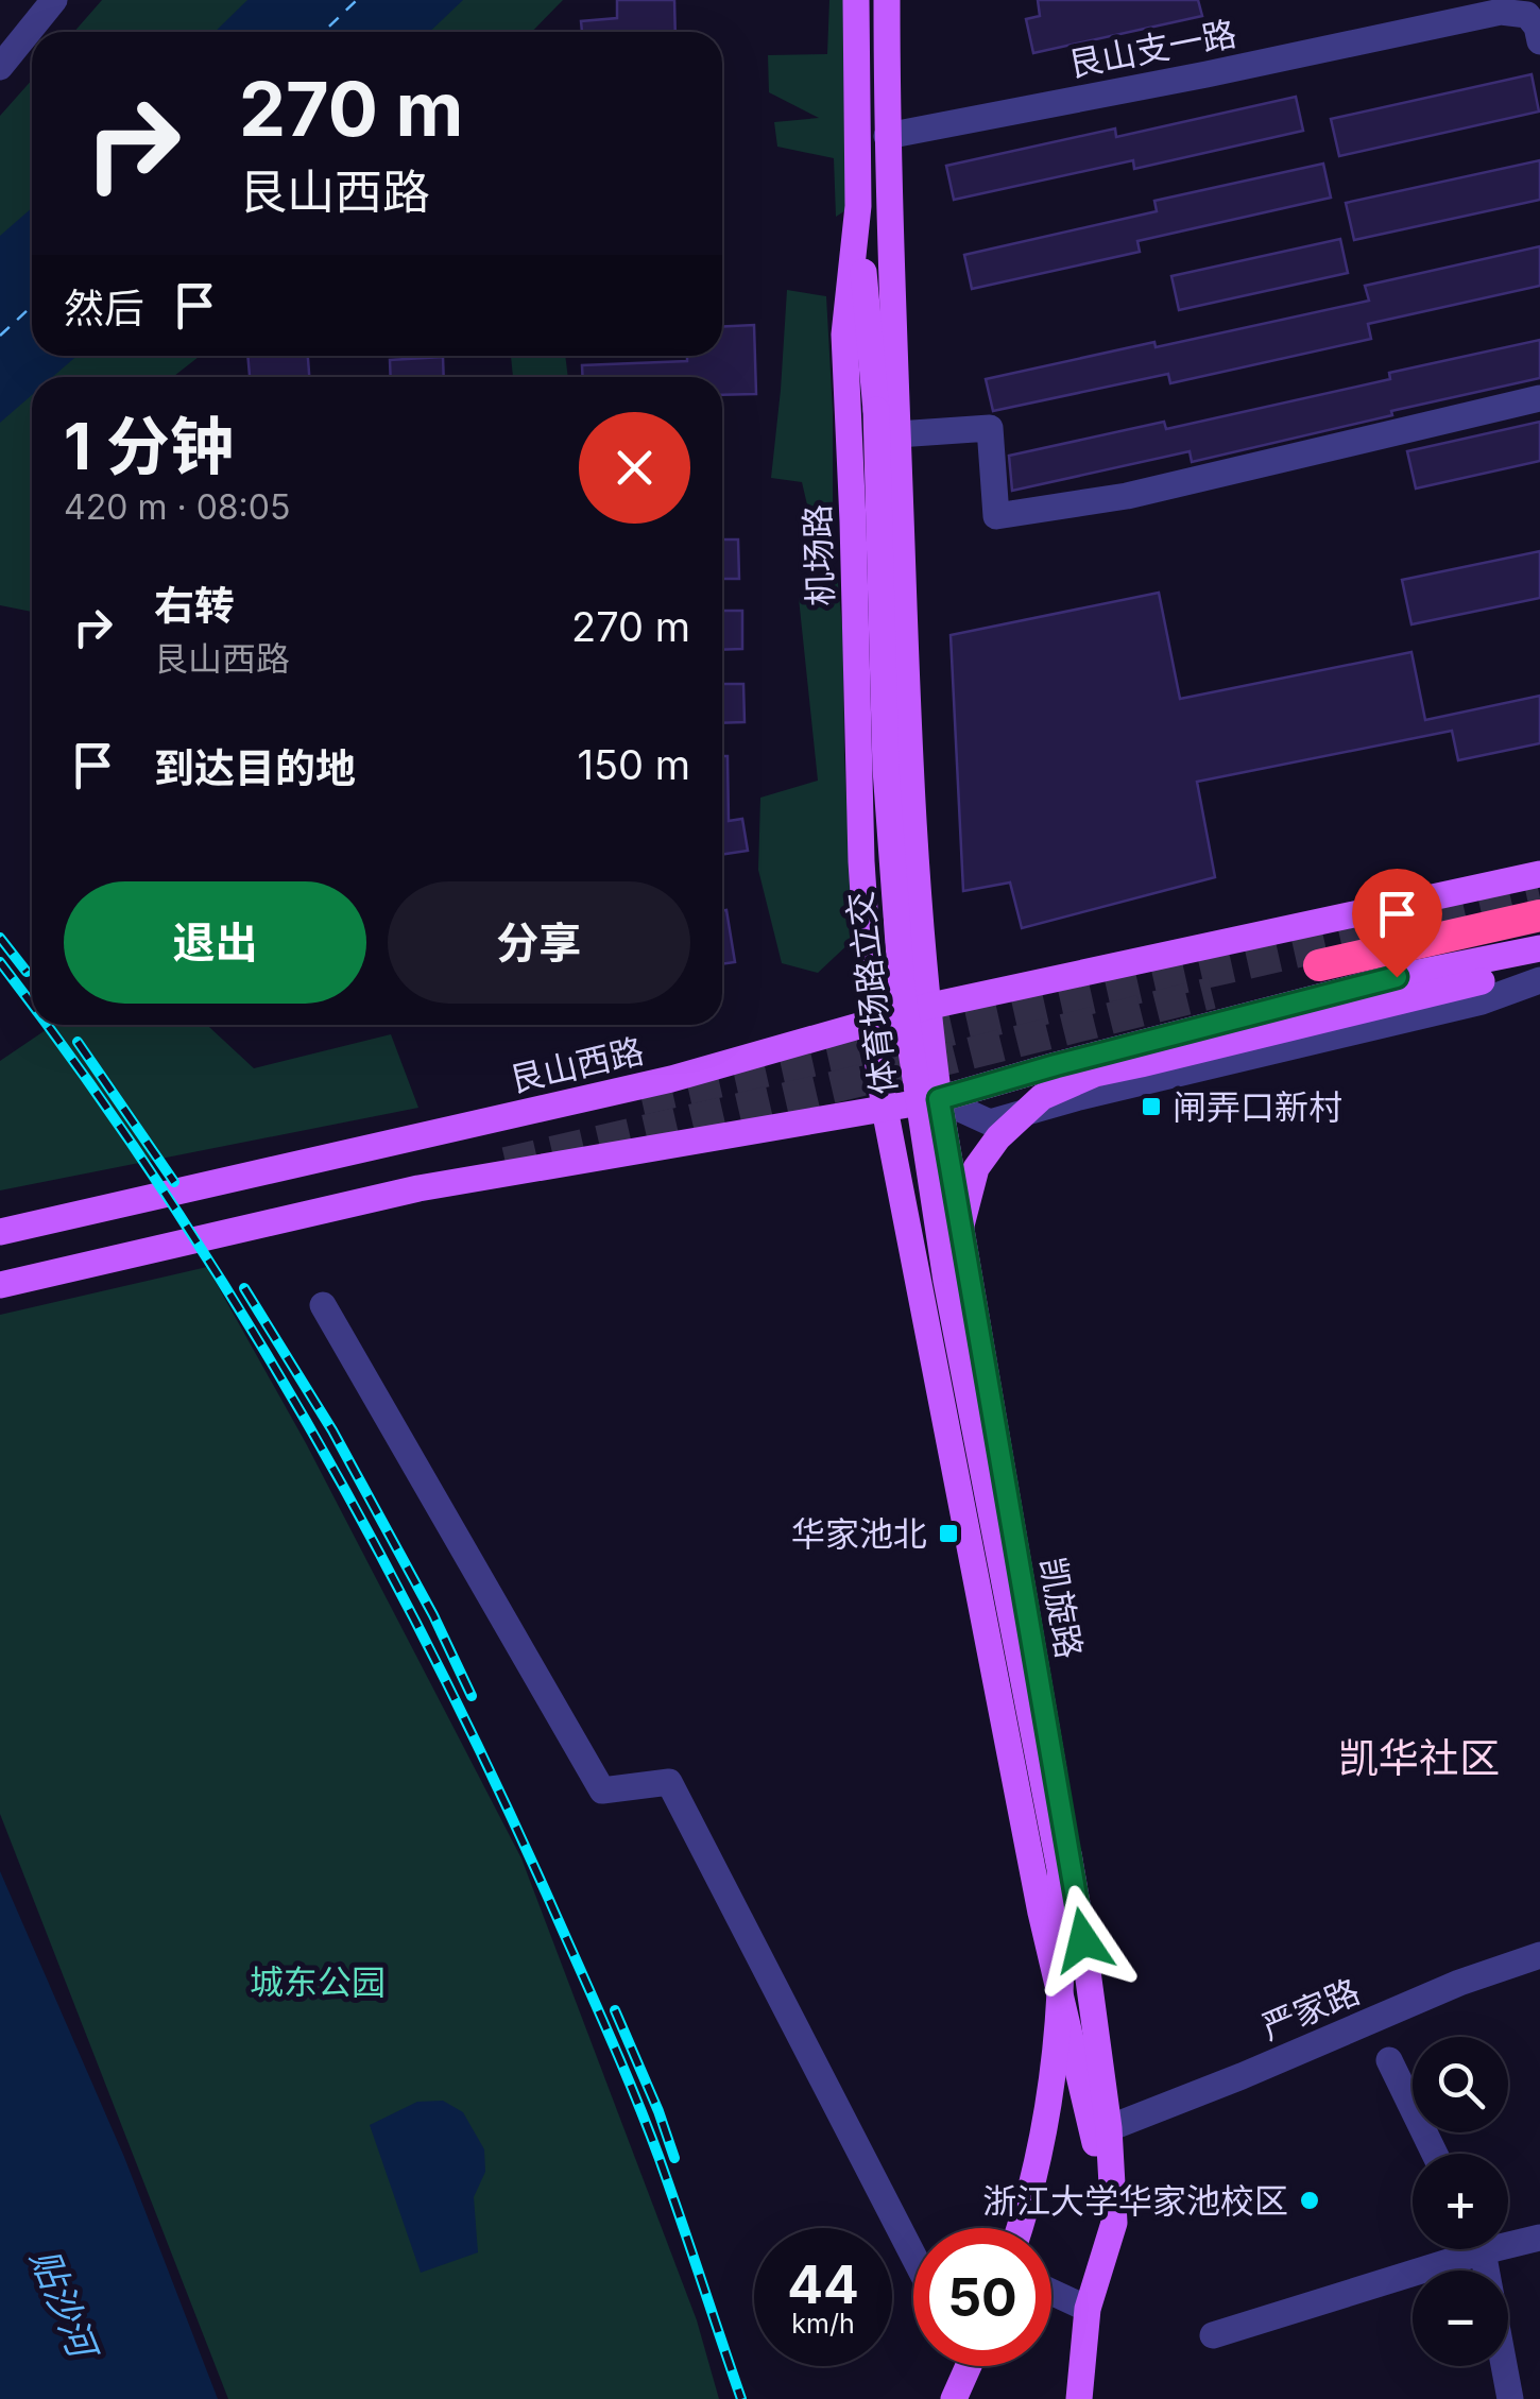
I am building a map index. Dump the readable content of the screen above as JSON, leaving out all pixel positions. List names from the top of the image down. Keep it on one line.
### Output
{"streets":{"main road":["机场路","体育场路立交","艮山西路","凯旋路"],"street":["艮山支一路","严家路"]},"crossings":[["艮山支一路","体育场路立交"],["机场路","体育场路立交"],["机场路","艮山西路"],["艮山西路","凯旋路"],["凯旋路","严家路"]],"districts":["凯华社区"],"water":["贴沙河"],"parks":["城东公园"],"places":{"transit":["闸弄口新村","华家池北"],"other":["浙江大学华家池校区"]},"page":{"turn":["270 m","艮山西路"],"then":"然后","heading":["1 分钟","420 m · 08:05"],"list":[{"name":"右转","note":"艮山西路","value":"270 m"},{"name":"到达目的地","value":"150 m"}],"buttons":["退出","分享"],"map_buttons":["+","−"],"speed":"44 km/h","limit":"50"}}
